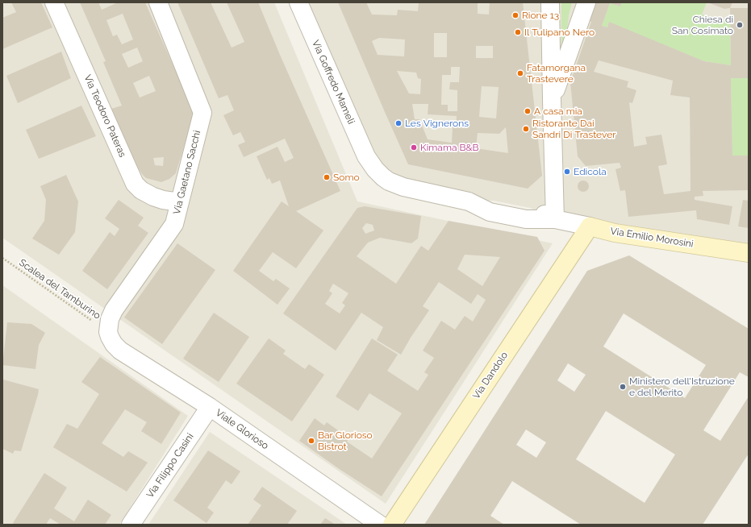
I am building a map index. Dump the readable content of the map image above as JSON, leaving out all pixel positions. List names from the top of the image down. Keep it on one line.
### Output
{"streets":{"street":["Via Goffredo Mameli","Via Teodoro Pateras","Via Gaetano Sacchi","Via Emilio Morosini","Via Dandolo","Viale Glorioso","Via Filippo Casini"],"path":["Scalea del Tamburino"]},"crossings":[["Via Goffredo Mameli","Via Emilio Morosini"],["Via Teodoro Pateras","Via Gaetano Sacchi"],["Via Gaetano Sacchi","Scalea del Tamburino"],["Via Gaetano Sacchi","Viale Glorioso"],["Via Emilio Morosini","Via Dandolo"],["Scalea del Tamburino","Viale Glorioso"],["Viale Glorioso","Via Filippo Casini"]],"places":["Rione 13","Chiesa di San Cosimato","Il Tulipano Nero","Fatamorgana Trastevere","A casa mia","Les Vignerons","Ristorante Dai Sandri Di Trastever","Kimama B&B","Edicola","Somo","Ministero dell'Istruzione e del Merito","Bar Glorioso Bistrot"]}
